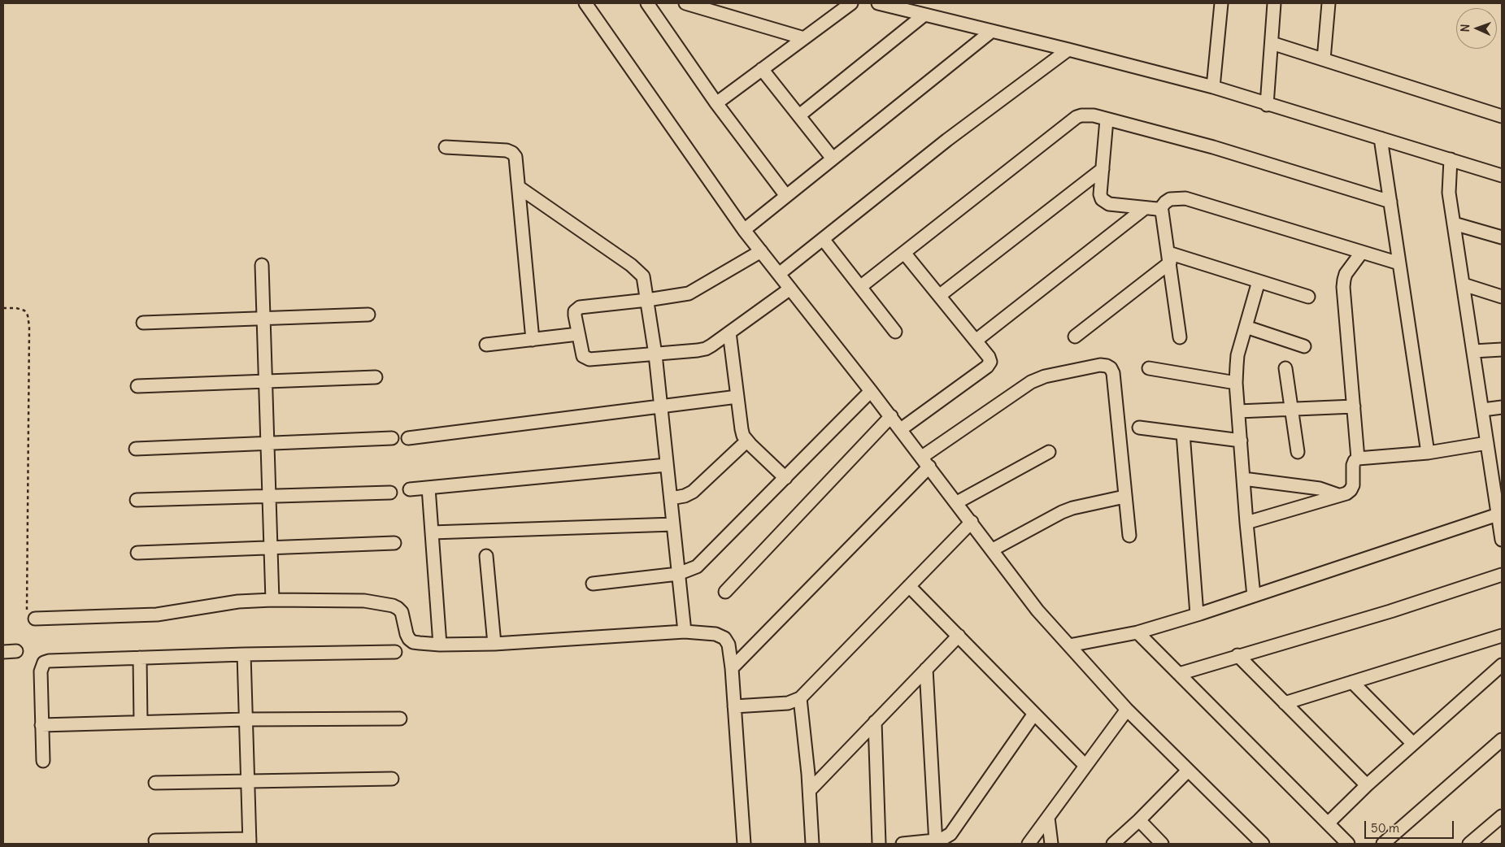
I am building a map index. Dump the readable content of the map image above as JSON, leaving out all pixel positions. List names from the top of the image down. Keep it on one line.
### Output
{"scale_bar":"50 m","north":"left"}
